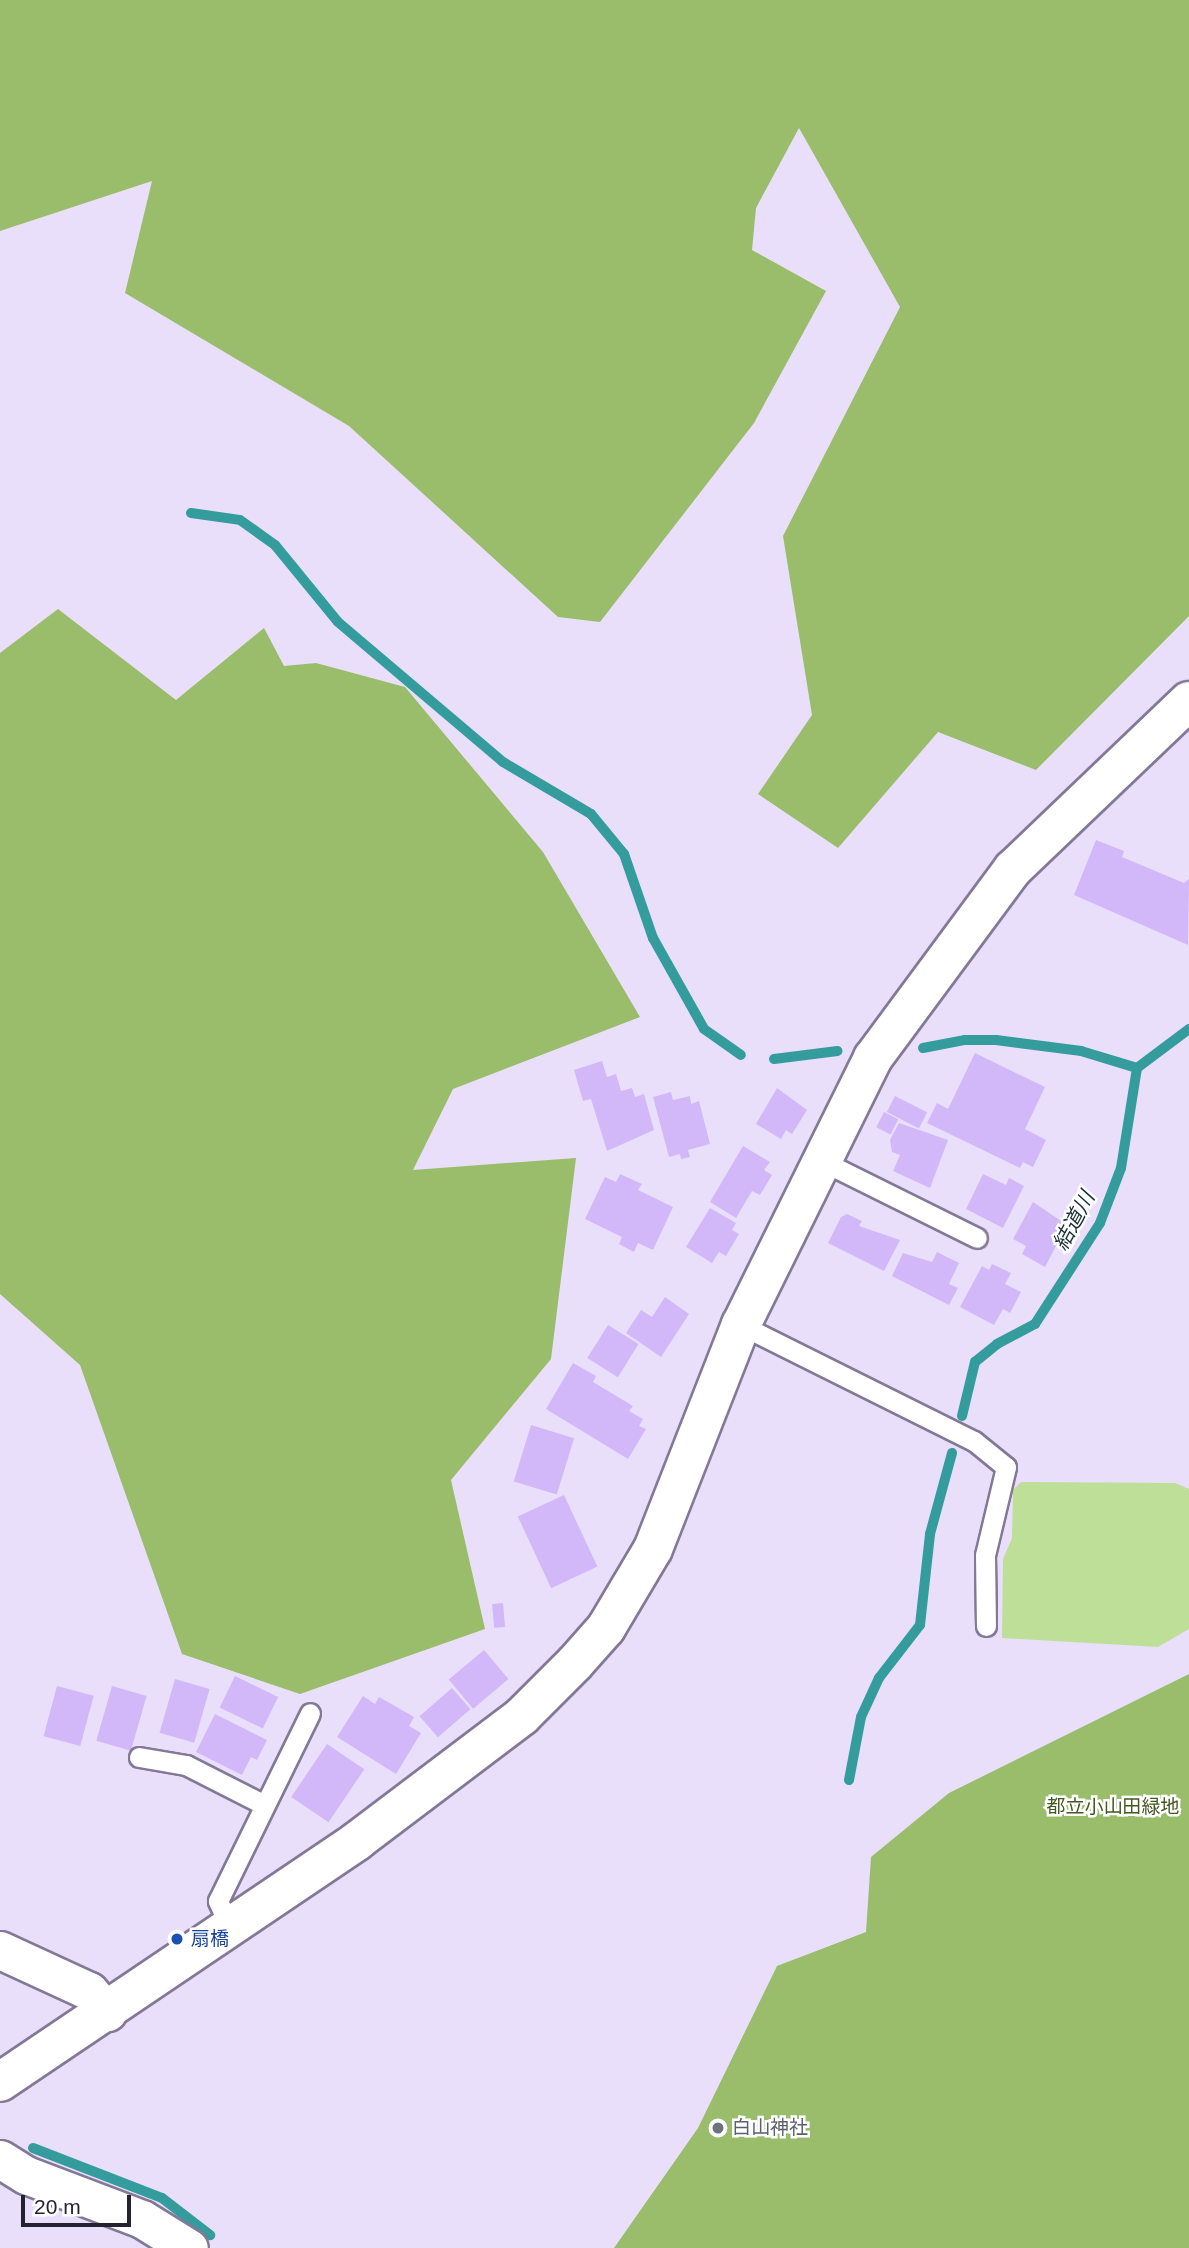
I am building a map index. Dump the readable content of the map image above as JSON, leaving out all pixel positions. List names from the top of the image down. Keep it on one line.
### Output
{"water":["結道川"],"parks":["都立小山田緑地"],"places":["扇橋","白山神社"],"scale_bar":"20 m"}
